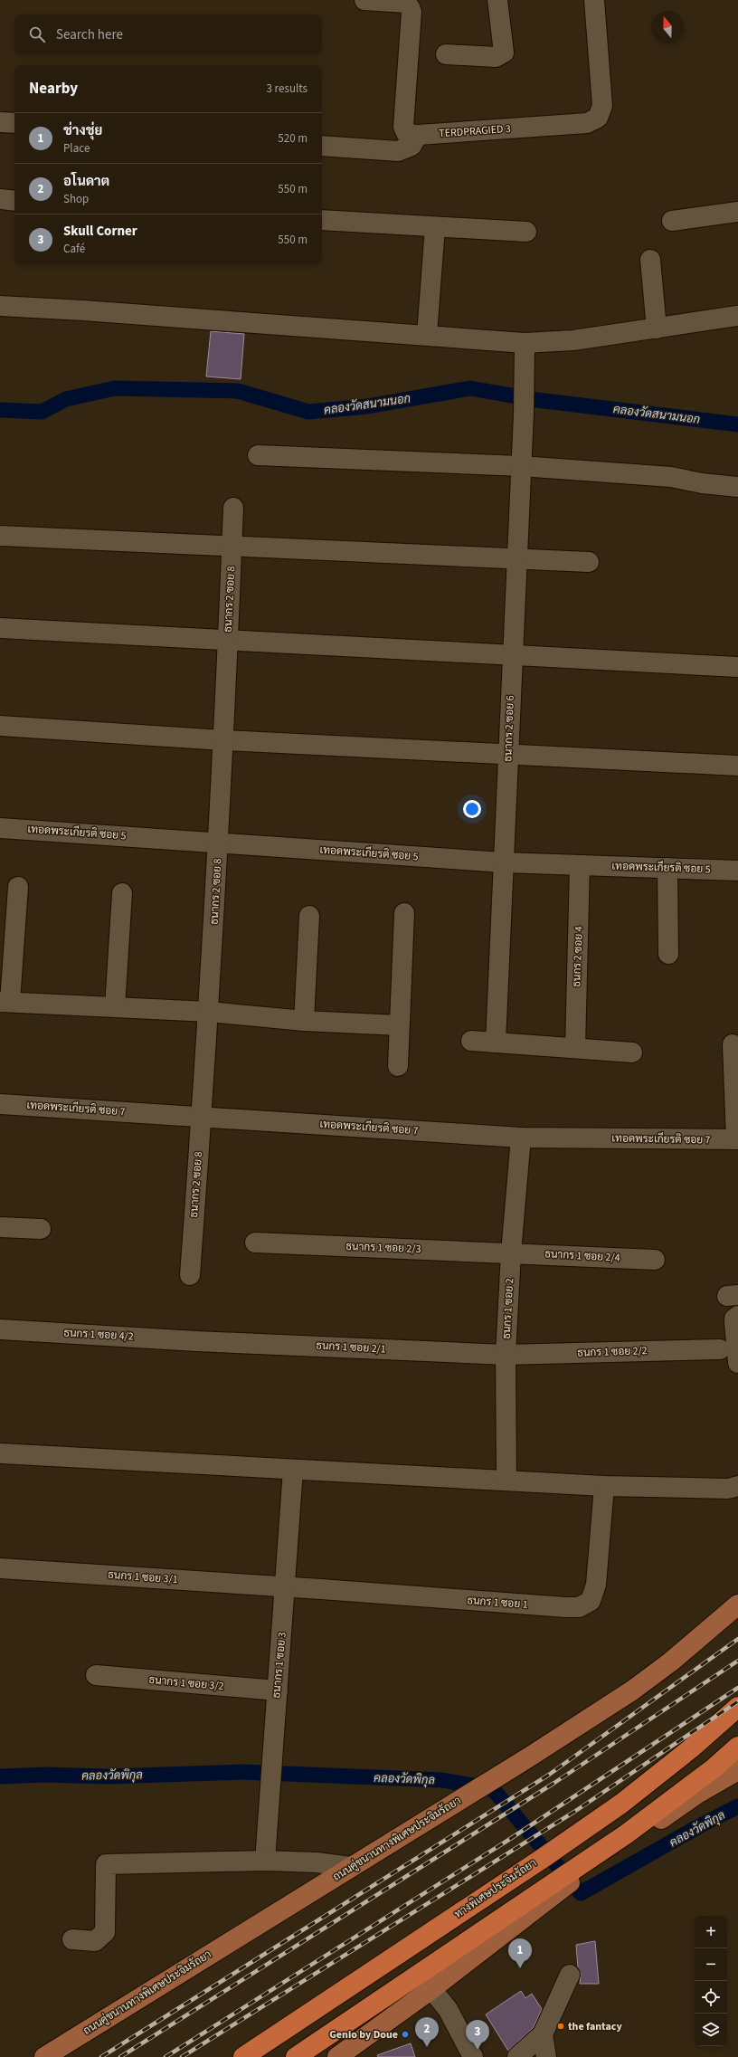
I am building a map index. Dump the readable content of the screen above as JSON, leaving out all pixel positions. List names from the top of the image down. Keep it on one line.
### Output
{"streets":{"highway":["ทางพิเศษประจิมรัถยา"],"main road":["ถนนคู่ขนานทางพิเศษประจิมรัถยา"],"street":["TERDPRAGIED 3","ธนากร 2 ซอย 8","ธนากร 2 ซอย 6","เทอดพระเกียรติ ซอย 5","ธนกร 2 ซอย 4","เทอดพระเกียรติ ซอย 7","ธนากร 1 ซอย 2/3","ธนากร 1 ซอย 2/4","ธนกร 1 ซอย 2","ธนกร 1 ซอย 4/2","ธนกร 1 ซอย 2/1","ธนกร 1 ซอย 2/2","ธนกร 1 ซอย 3/1","ธนกร 1 ซอย 1","ธนากร 1 ซอย 3","ธนากร 1 ซอย 3/2"]},"crossings":[["ธนากร 2 ซอย 8","เทอดพระเกียรติ ซอย 5"],["ธนากร 2 ซอย 8","เทอดพระเกียรติ ซอย 7"],["ธนากร 2 ซอย 6","เทอดพระเกียรติ ซอย 5"],["เทอดพระเกียรติ ซอย 5","ธนกร 2 ซอย 4"],["เทอดพระเกียรติ ซอย 7","ธนกร 1 ซอย 2"],["ธนากร 1 ซอย 2/3","ธนากร 1 ซอย 2/4"],["ธนากร 1 ซอย 2/3","ธนกร 1 ซอย 2"],["ธนากร 1 ซอย 2/4","ธนกร 1 ซอย 2"],["ธนกร 1 ซอย 2","ธนกร 1 ซอย 2/1"],["ธนกร 1 ซอย 2","ธนกร 1 ซอย 2/2"],["ธนกร 1 ซอย 4/2","ธนกร 1 ซอย 2/1"],["ธนกร 1 ซอย 2/1","ธนกร 1 ซอย 2/2"],["ธนกร 1 ซอย 3/1","ธนกร 1 ซอย 1"],["ธนกร 1 ซอย 3/1","ธนากร 1 ซอย 3"],["ธนกร 1 ซอย 1","ธนากร 1 ซอย 3"],["ธนากร 1 ซอย 3","ธนากร 1 ซอย 3/2"]],"water":["คลองวัดสนามนอก","คลองวัดพิกุล"],"places":["the fantacy","Genio by Doue"],"north":"top","page":{"search":"Search here","heading":["Nearby","3 results"],"list":[{"mark":"1","name":"ช่างชุ่ย","note":"Place","value":"520 m"},{"mark":"2","name":"อโนดาต","note":"Shop","value":"550 m"},{"mark":"3","name":"Skull Corner","note":"Café","value":"550 m"}],"map_buttons":["+","−"],"pins":["1","2","3"]}}
